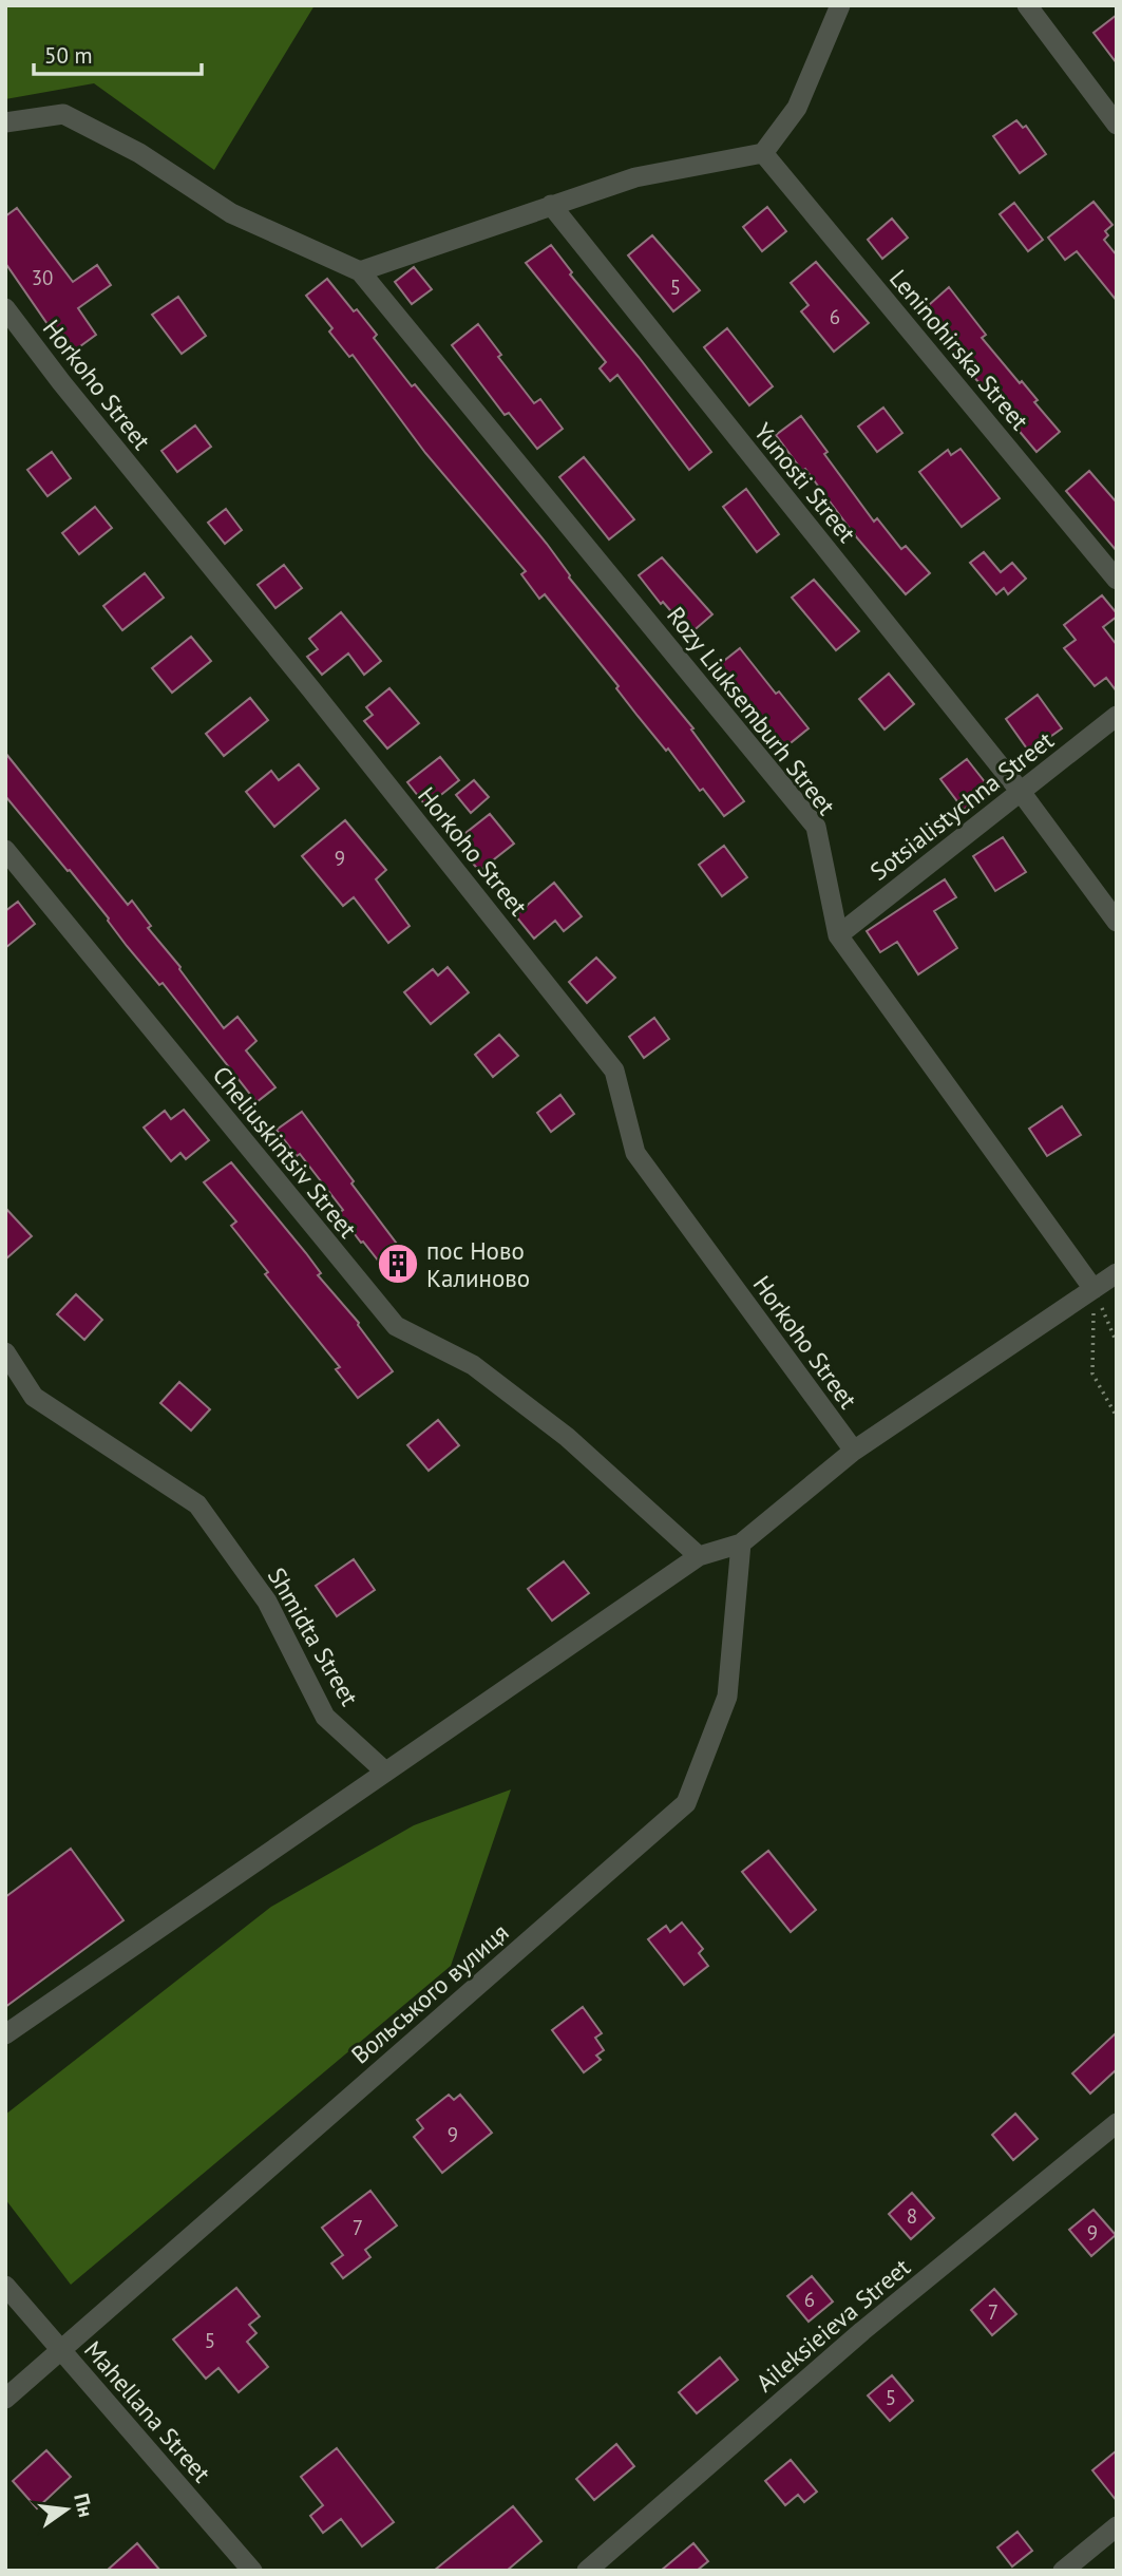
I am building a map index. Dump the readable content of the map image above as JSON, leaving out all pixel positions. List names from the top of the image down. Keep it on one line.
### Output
{"streets":{"street":["Leninohirska Street","Horkoho Street","Yunosti Street","Rozy Liuksemburh Street","Sotsialistychna Street","Cheliuskintsiv Street","Shmidta Street","Вольського вулиця","Aileksieieva Street","Mahellana Street"]},"crossings":[["Yunosti Street","Sotsialistychna Street"],["Rozy Liuksemburh Street","Sotsialistychna Street"],["Вольського вулиця","Mahellana Street"]],"places":{"building":["пос Ново Калиново"]},"house_numbers":["30","5","6","9","9","8","7","9","6","7","5","5"],"scale_bar":"50 m","north":"right"}
